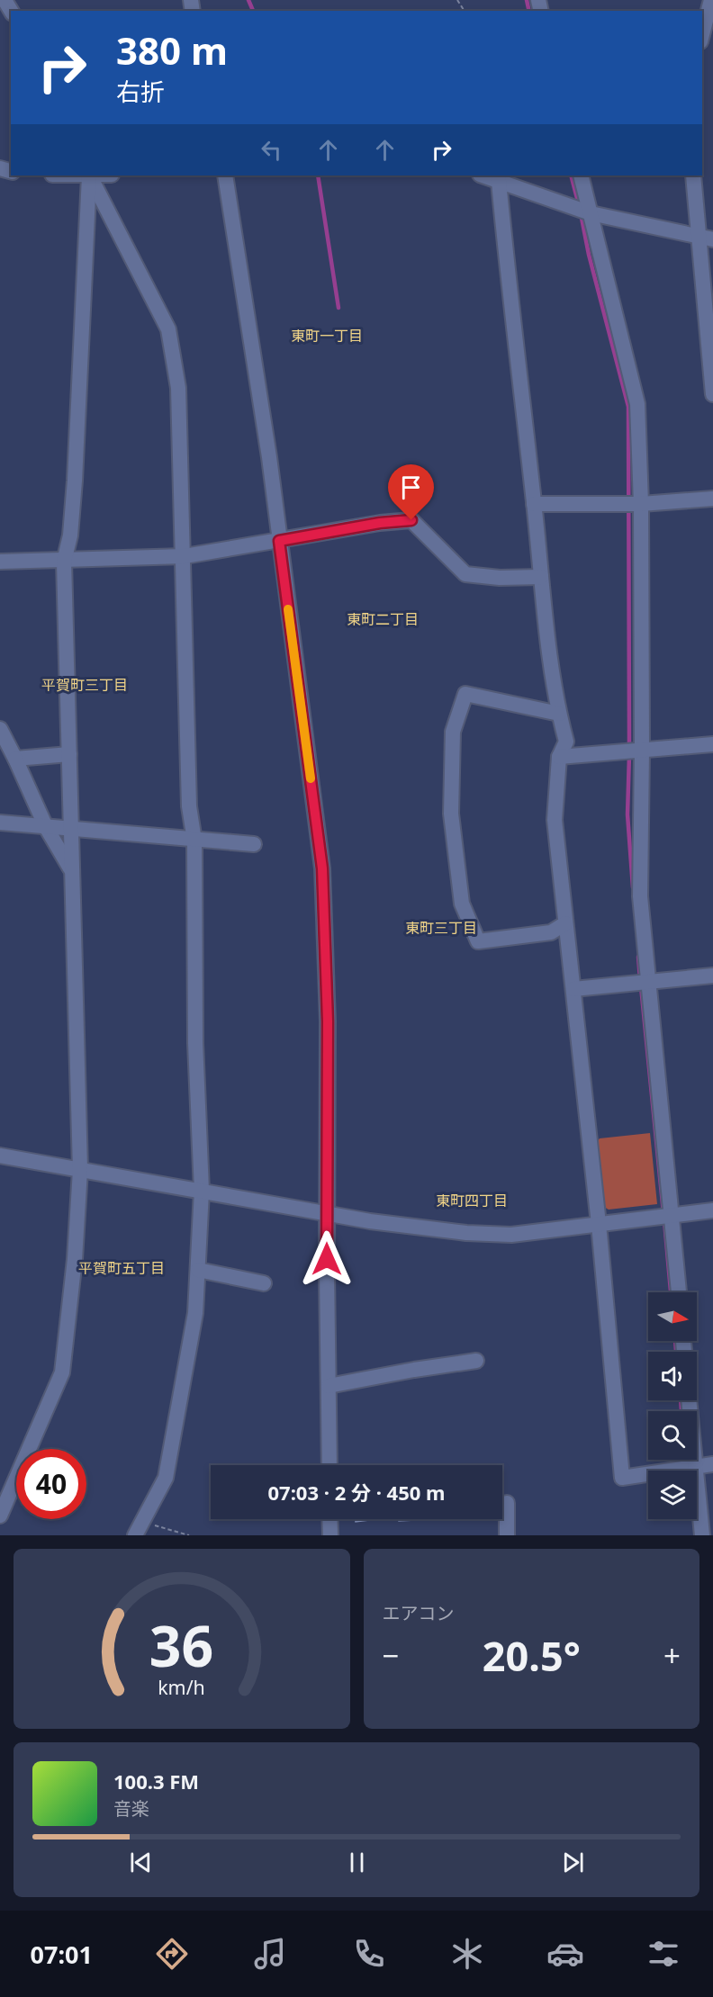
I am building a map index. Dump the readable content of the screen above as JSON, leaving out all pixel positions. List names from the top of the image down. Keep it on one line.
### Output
{"districts":["東町一丁目","東町二丁目","平賀町三丁目","東町三丁目","東町四丁目","平賀町五丁目"],"north":"right","page":{"turn":["380 m","右折"],"limit":"40","trip":"07:03 · 2 分 · 450 m","tile":"エアコン","heat":["−","20.5°","+"],"song":["100.3 FM","音楽"],"tabs":"07:01","gauge":["36","km/h"]}}
